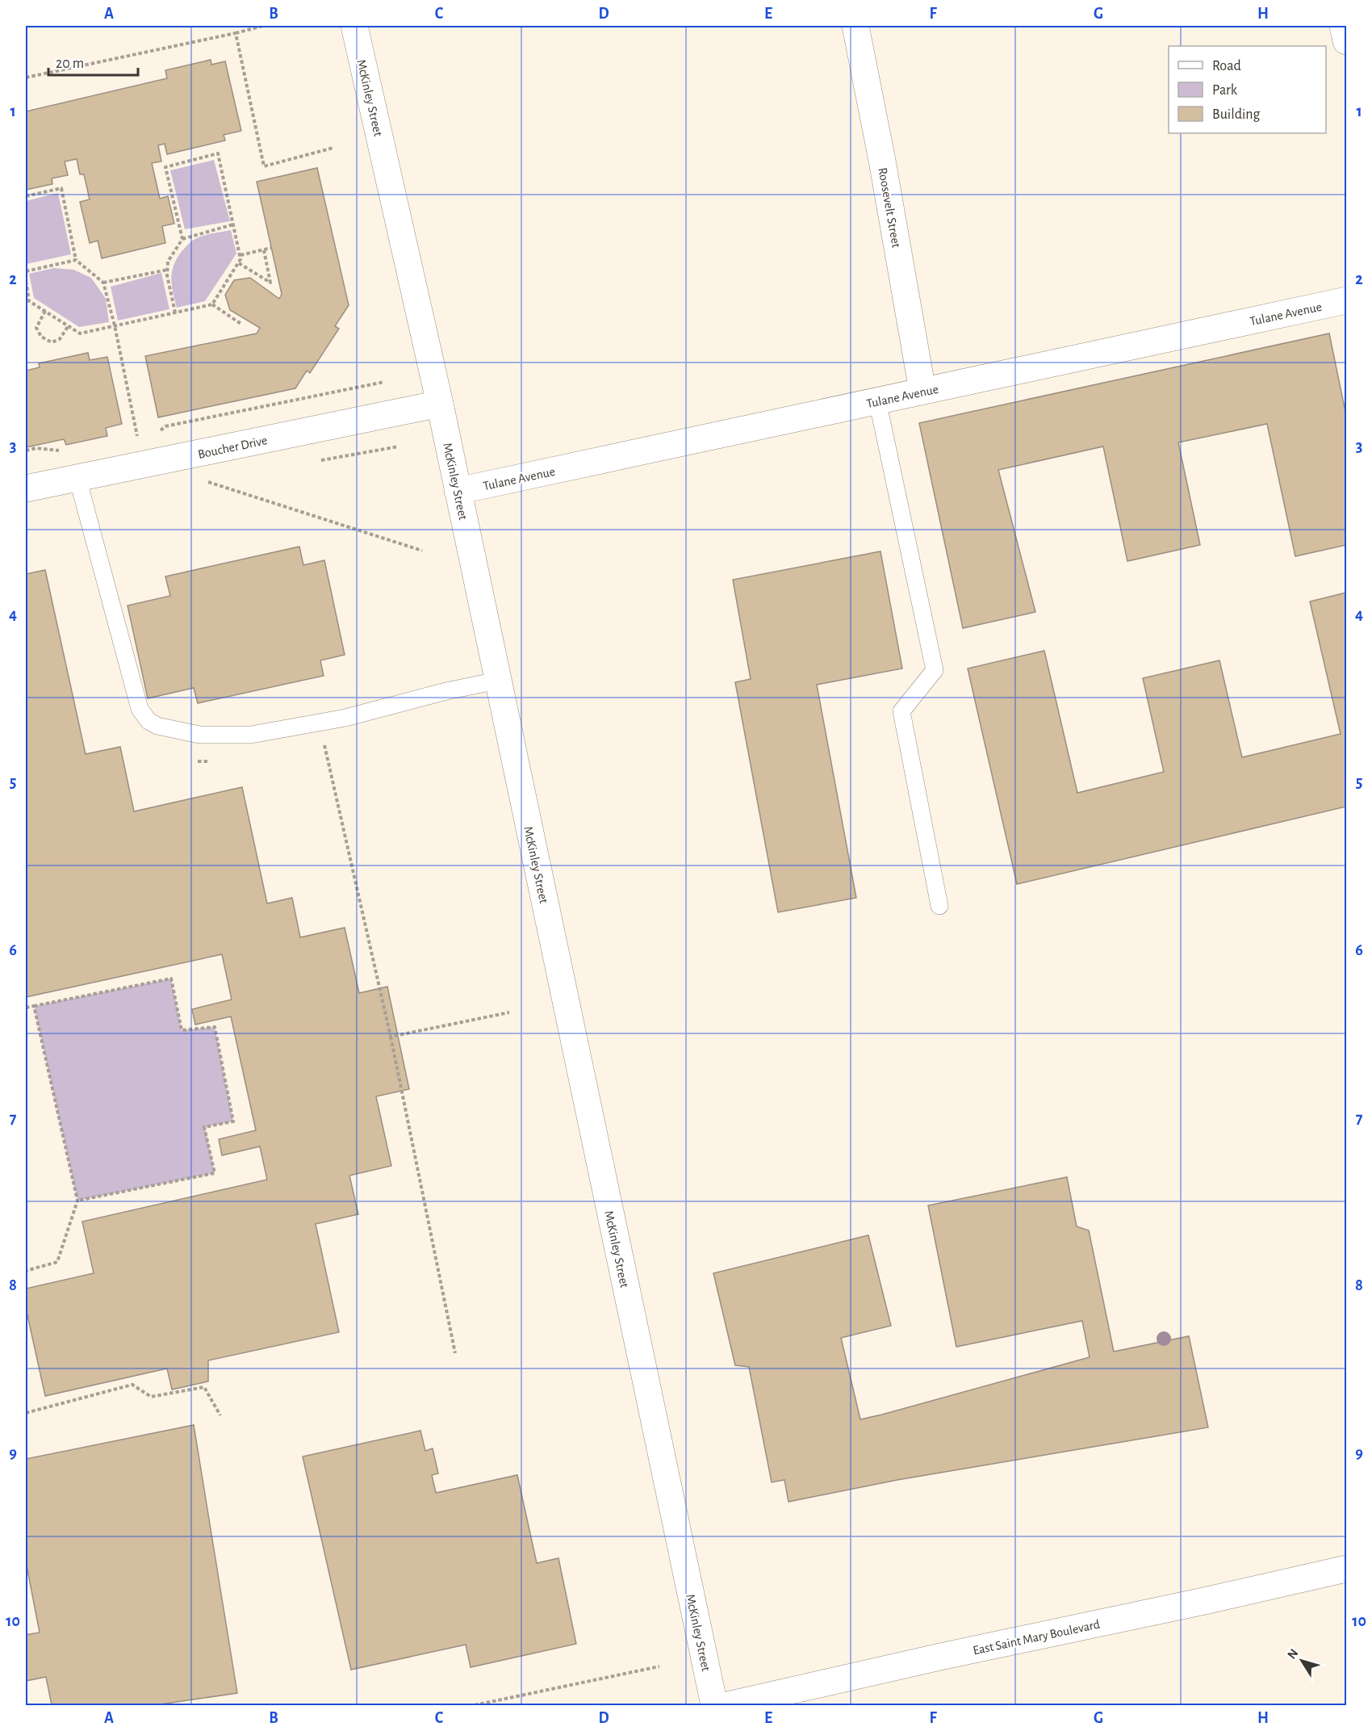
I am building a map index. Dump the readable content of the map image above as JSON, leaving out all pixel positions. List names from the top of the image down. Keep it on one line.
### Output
{"streets":{"street":["McKinley Street","Roosevelt Street","Tulane Avenue","Boucher Drive","East Saint Mary Boulevard"]},"crossings":[["McKinley Street","Tulane Avenue"],["McKinley Street","Boucher Drive"],["Roosevelt Street","Tulane Avenue"]],"legend":["Road","Park","Building"],"scale_bar":"20 m","north":"top left","grid":{"columns":["A","B","C","D","E","F","G","H"],"rows":["1","2","3","4","5","6","7","8","9","10"]}}
